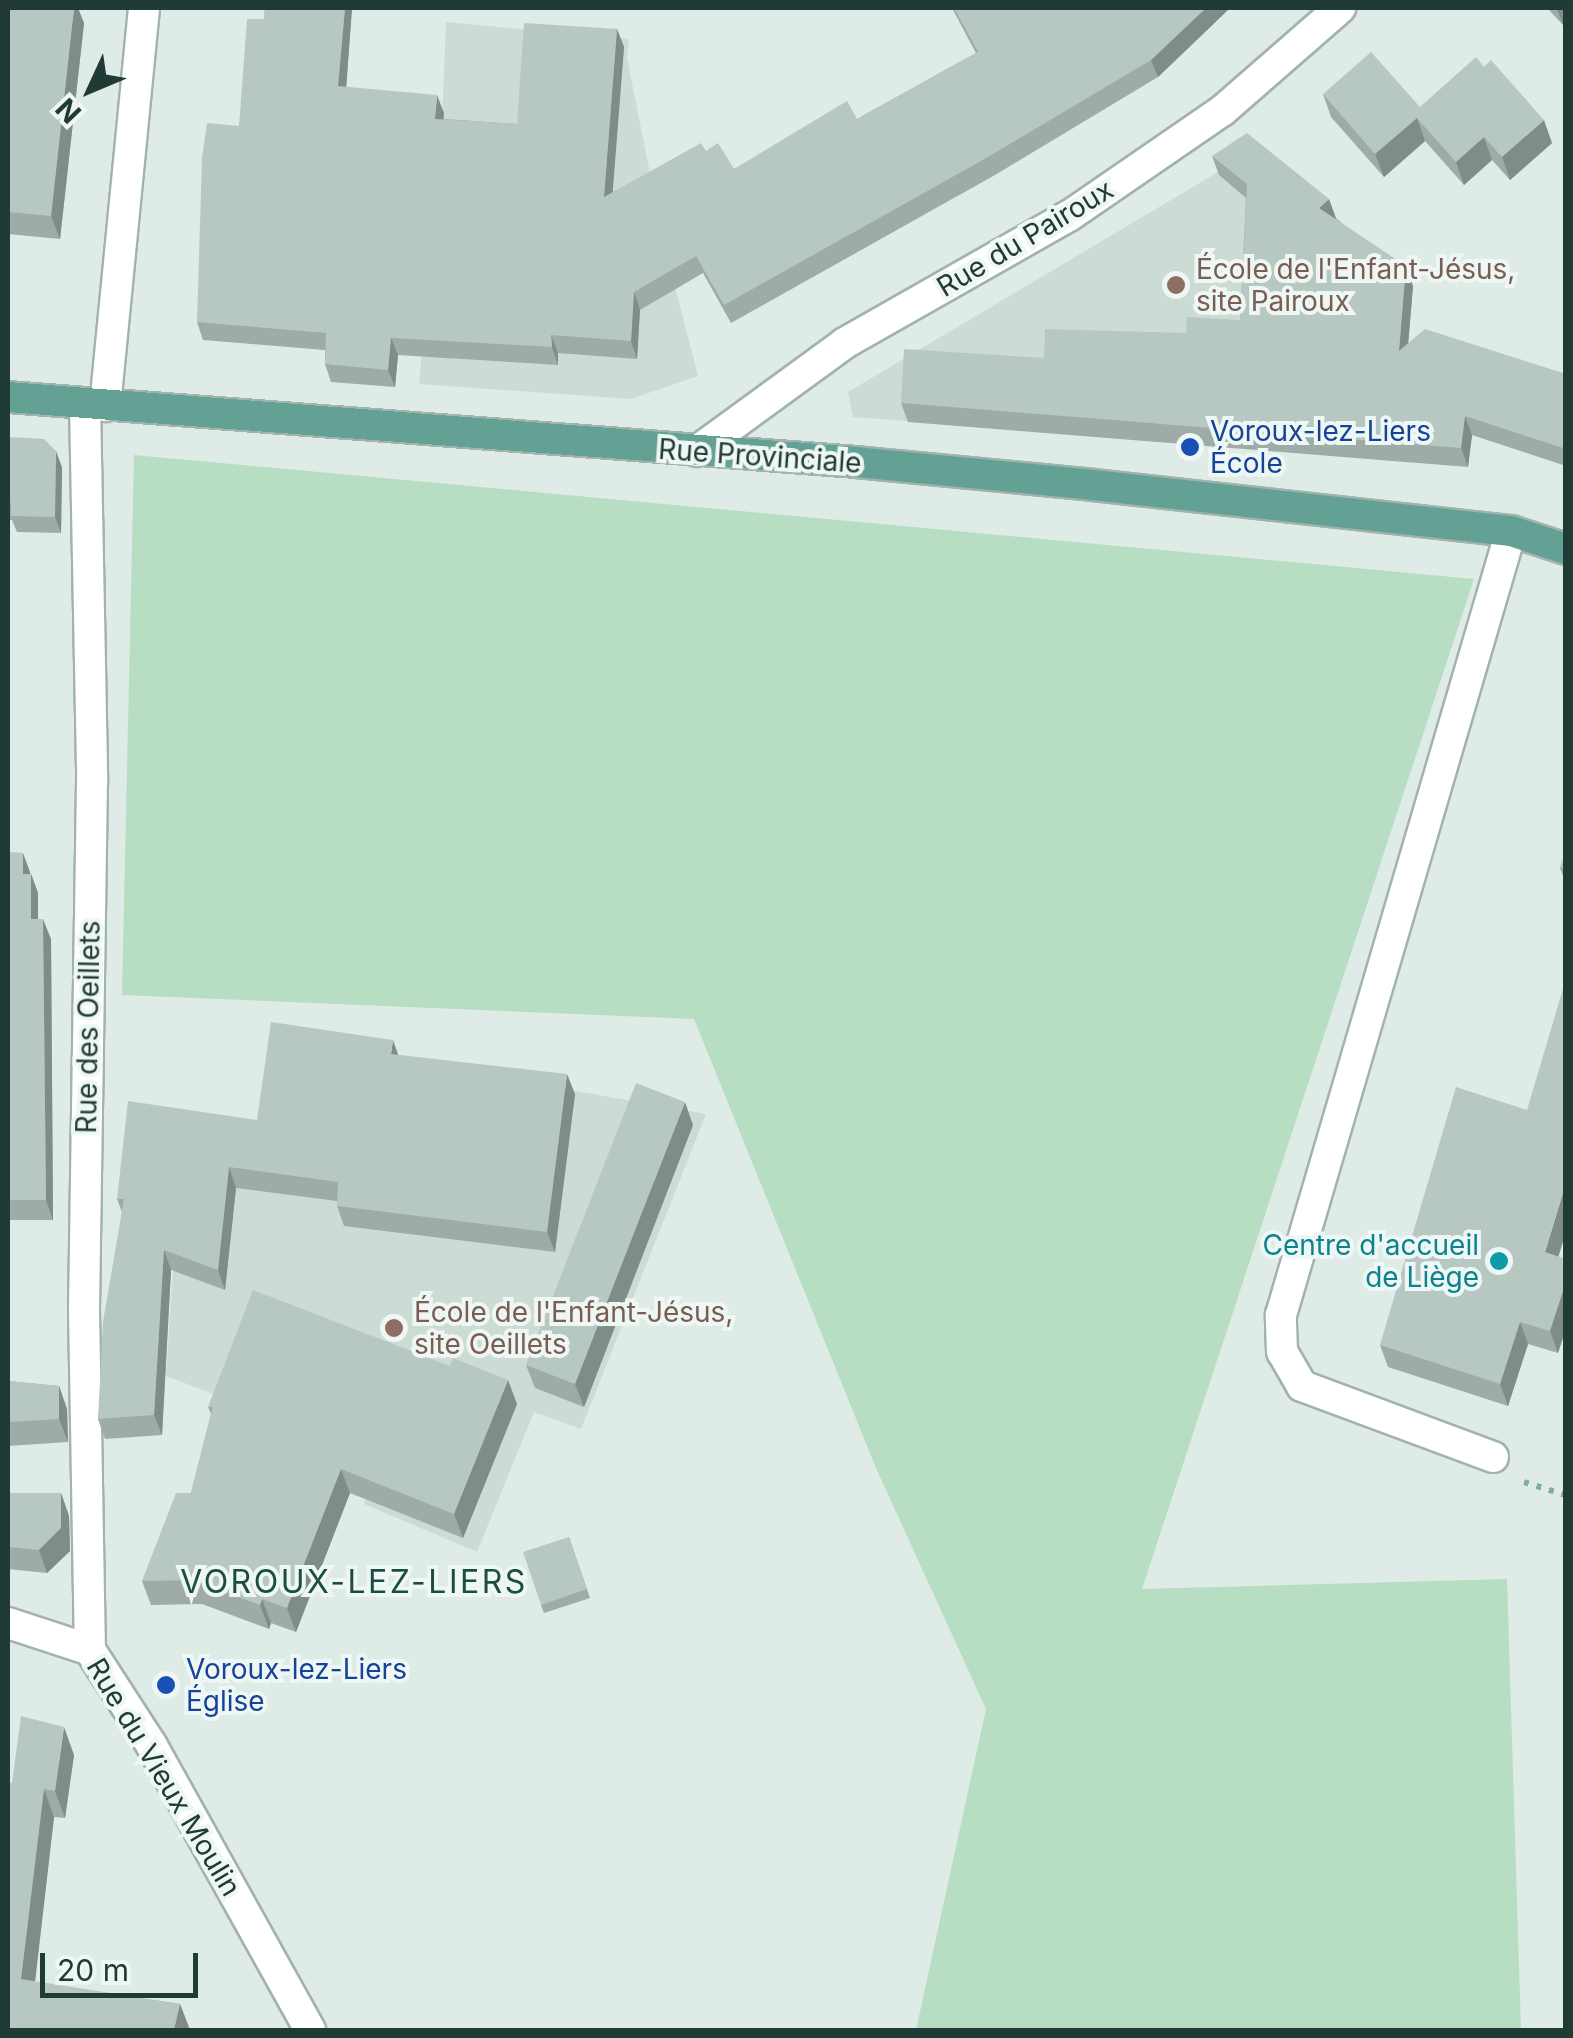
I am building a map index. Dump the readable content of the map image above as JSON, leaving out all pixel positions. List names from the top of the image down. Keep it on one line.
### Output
{"streets":{"main road":["Rue Provinciale"],"street":["Rue du Pairoux","Rue des Oeillets","Rue du Vieux Moulin"]},"crossings":[["Rue du Pairoux","Rue Provinciale"],["Rue Provinciale","Rue des Oeillets"],["Rue des Oeillets","Rue du Vieux Moulin"]],"districts":["VOROUX-LEZ-LIERS"],"places":["École de l'Enfant-Jésus, site Pairoux","Voroux-lez-Liers École","Centre d'accueil de Liège","École de l'Enfant-Jésus, site Oeillets","Voroux-lez-Liers Église"],"scale_bar":"20 m","north":"bottom left"}
